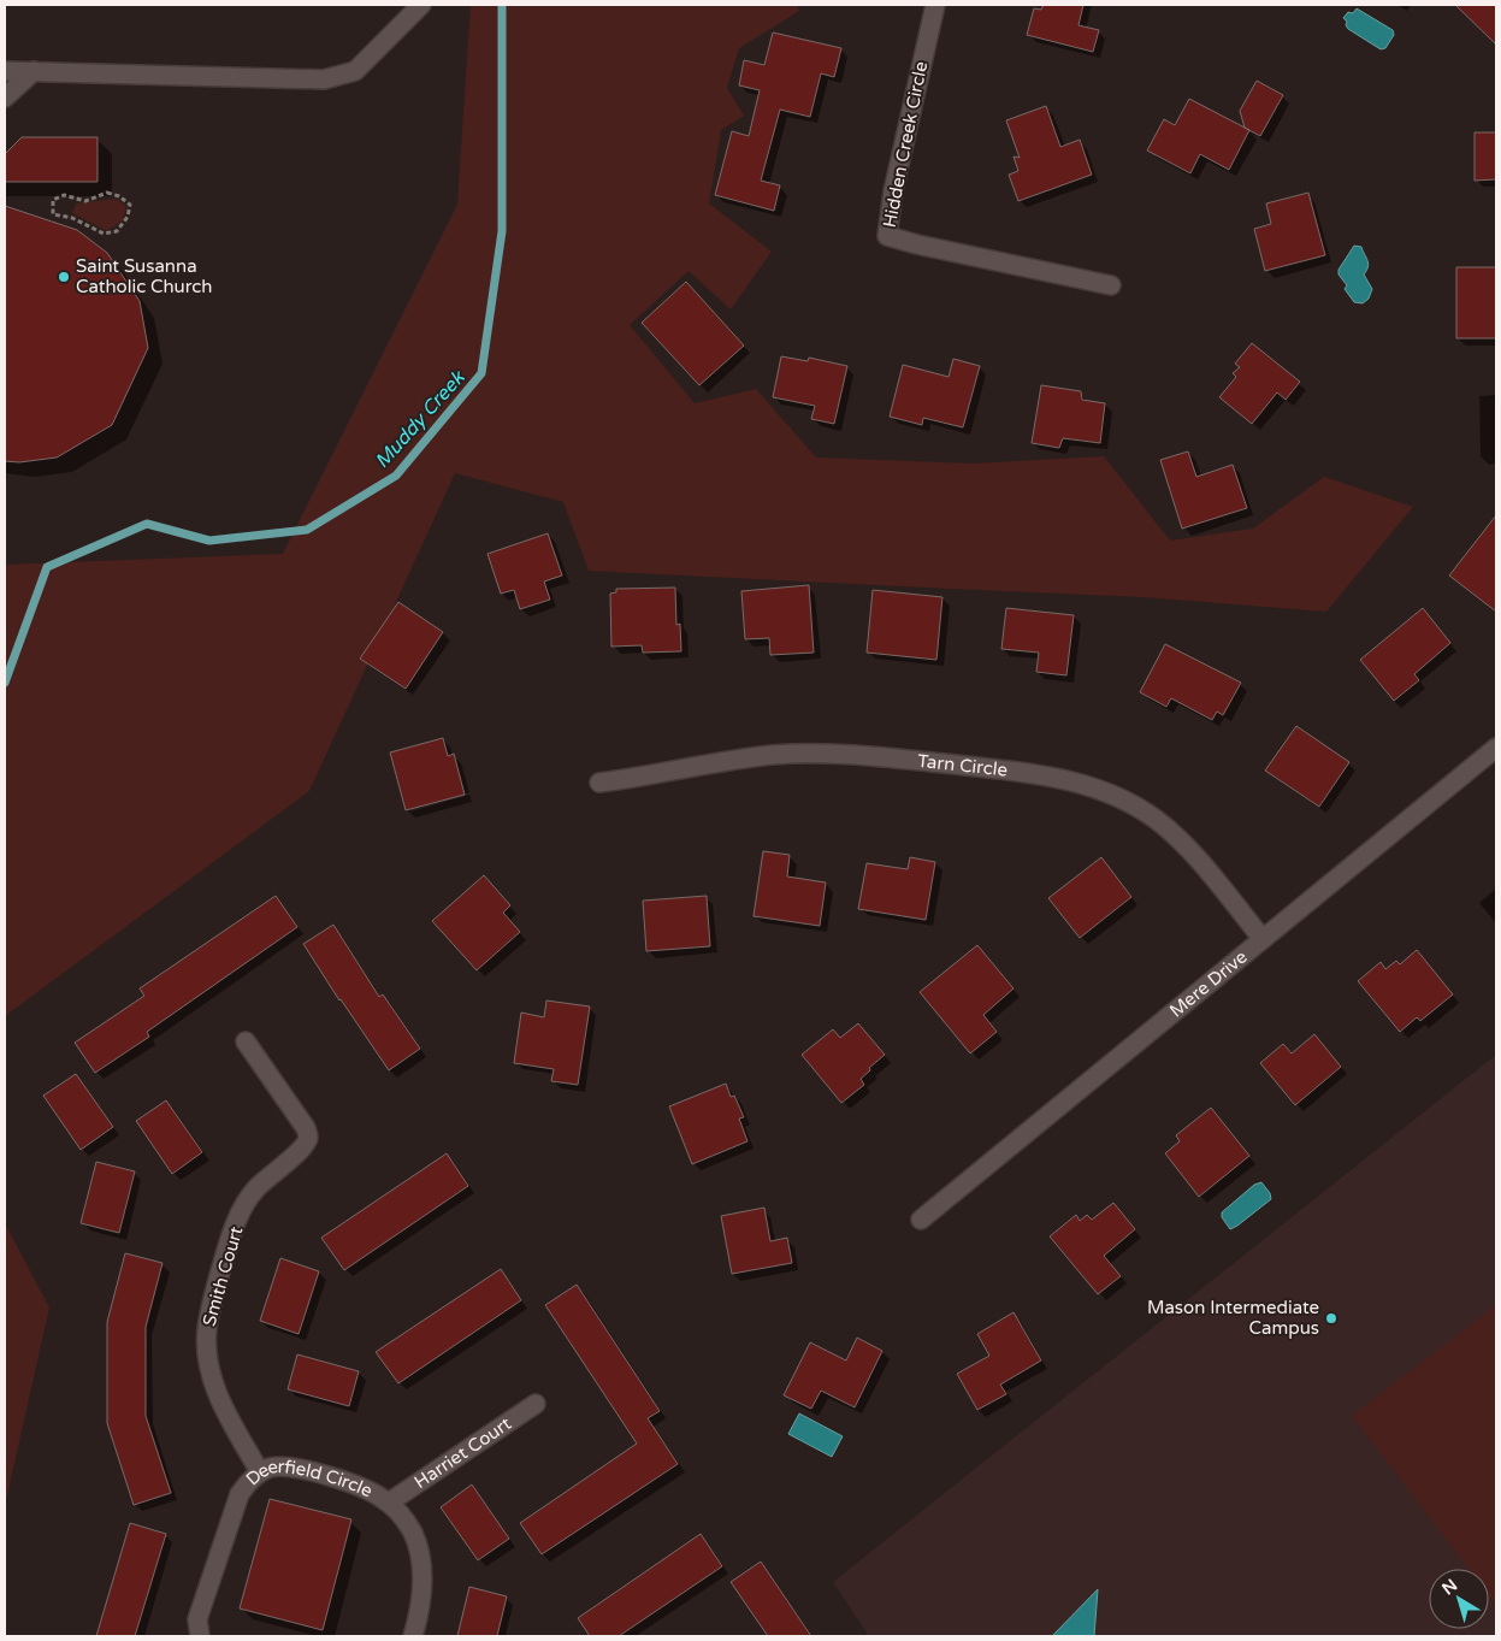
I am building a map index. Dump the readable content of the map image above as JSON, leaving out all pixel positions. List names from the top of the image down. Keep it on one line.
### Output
{"streets":{"street":["Hidden Creek Circle","Tarn Circle","Mere Drive","Smith Court","Harriet Court","Deerfield Circle"]},"crossings":[["Tarn Circle","Mere Drive"],["Smith Court","Deerfield Circle"],["Harriet Court","Deerfield Circle"]],"water":["Muddy Creek"],"places":["Saint Susanna Catholic Church","Mason Intermediate Campus"],"north":"top left"}
